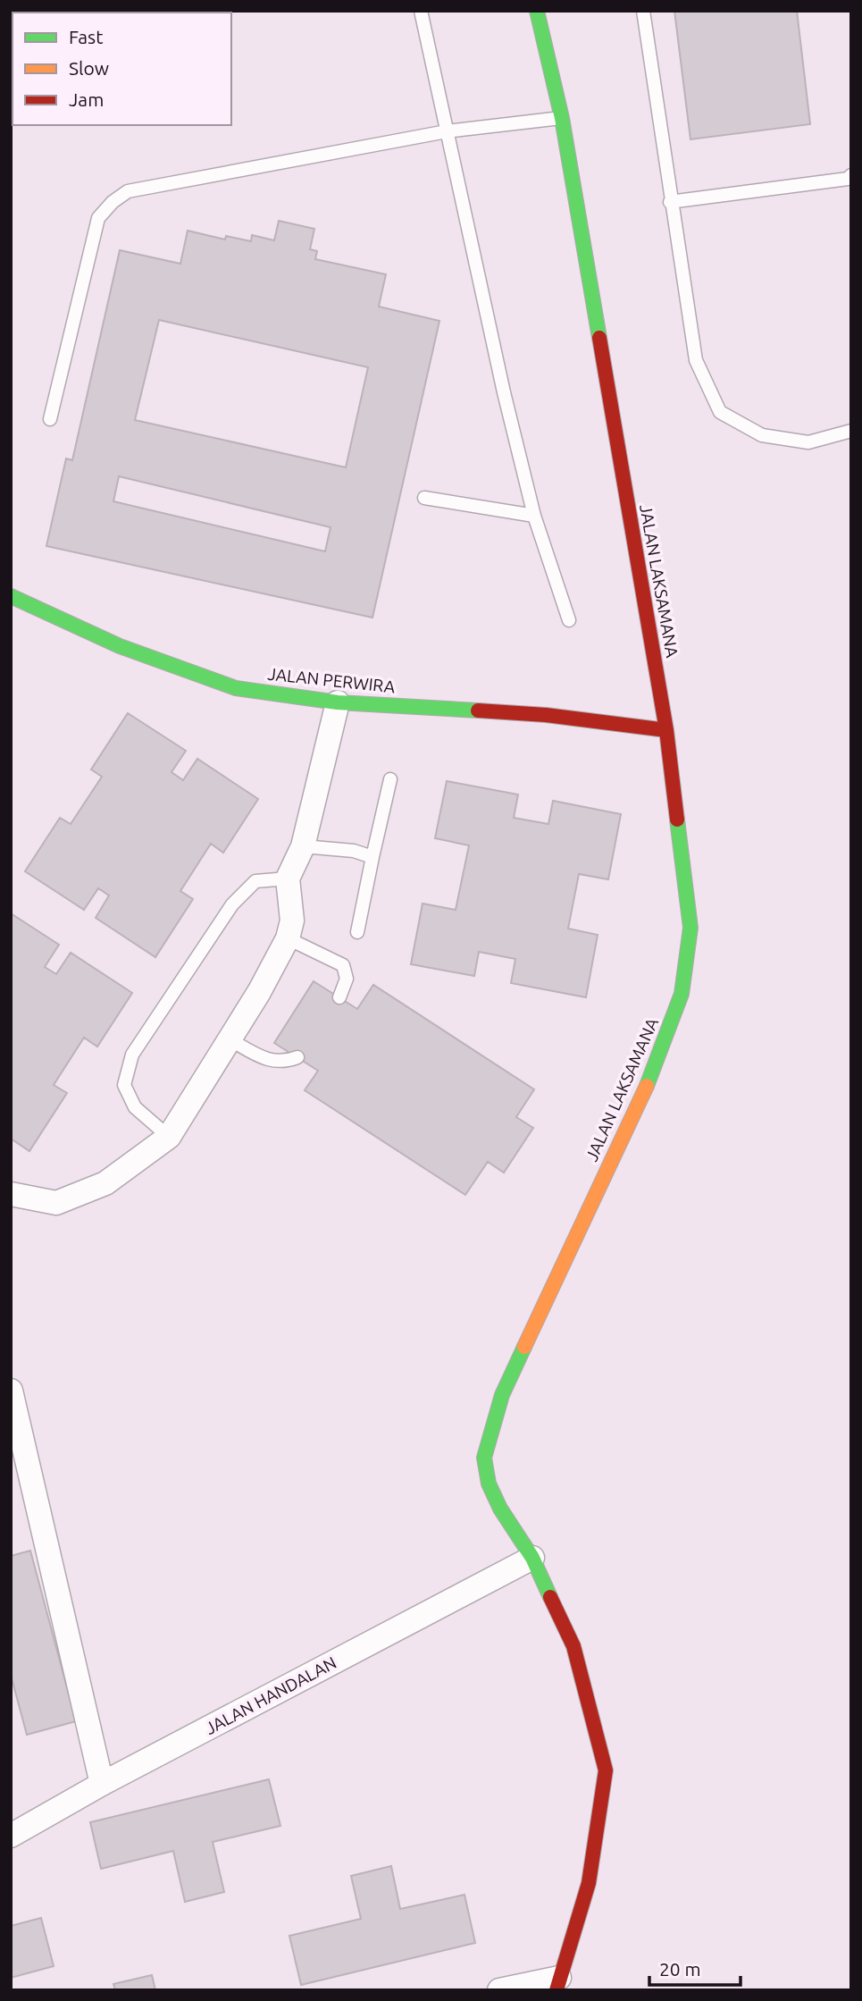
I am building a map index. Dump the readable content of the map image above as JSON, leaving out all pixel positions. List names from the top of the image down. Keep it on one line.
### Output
{"streets":{"street":["JALAN LAKSAMANA","JALAN PERWIRA","JALAN HANDALAN"]},"crossings":[["JALAN LAKSAMANA","JALAN PERWIRA"],["JALAN LAKSAMANA","JALAN HANDALAN"]],"legend":["Fast","Slow","Jam"],"scale_bar":"20 m"}
